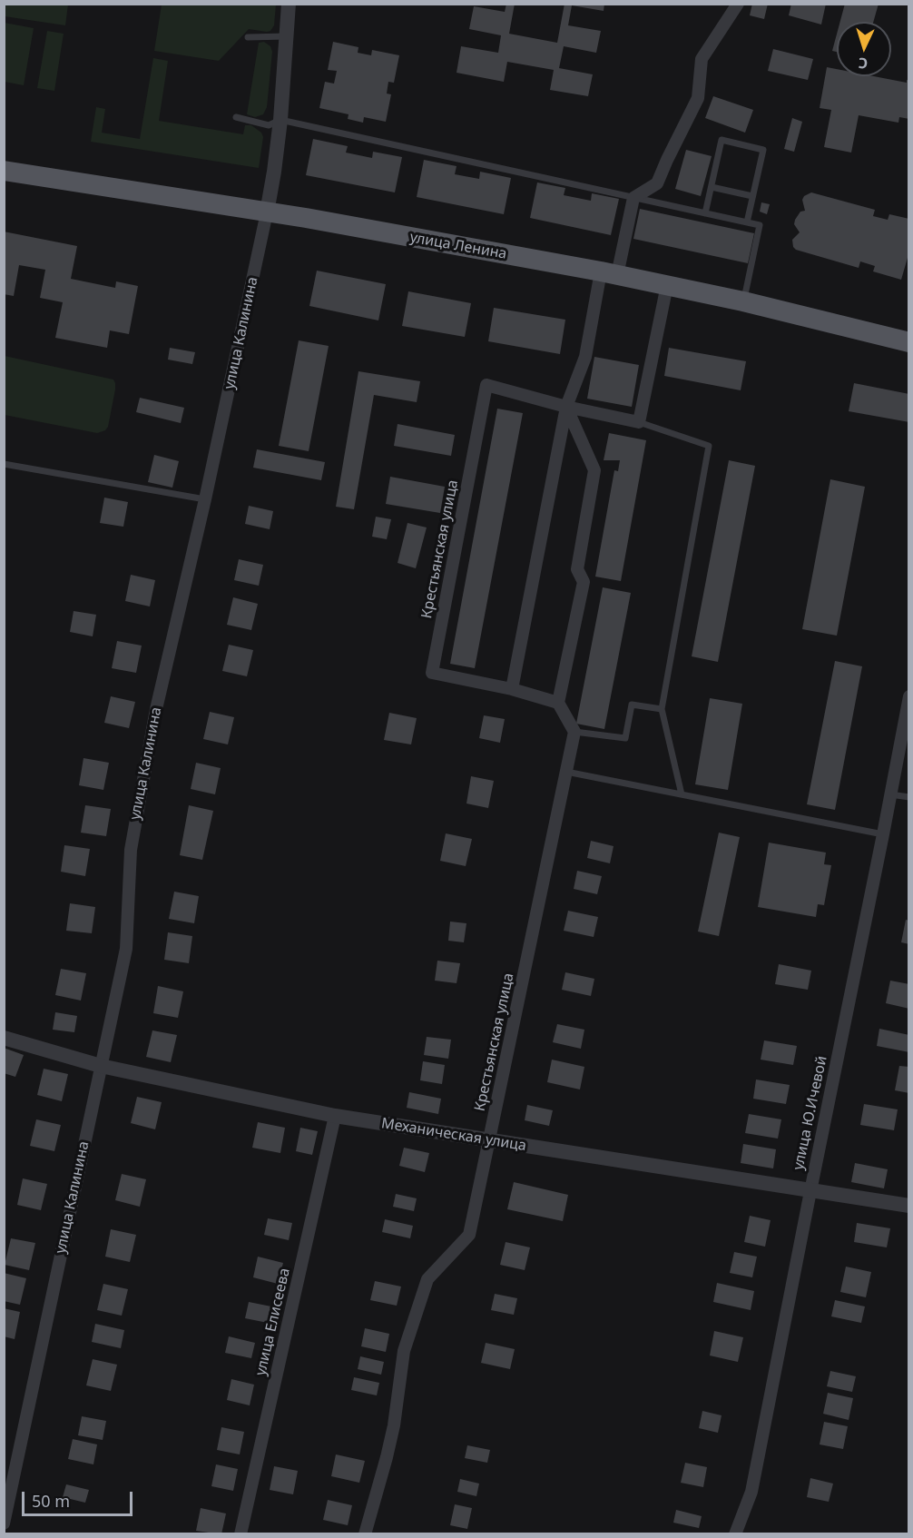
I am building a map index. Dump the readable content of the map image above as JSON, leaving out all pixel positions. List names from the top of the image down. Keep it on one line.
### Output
{"streets":{"main road":["улица Ленина"],"street":["улица Калинина","Крестьянская улица","улица Ю.Ичевой","Механическая улица","улица Елисеева"]},"crossings":[["улица Ленина","улица Калинина"],["улица Калинина","Механическая улица"],["Крестьянская улица","Механическая улица"],["улица Ю.Ичевой","Механическая улица"],["Механическая улица","улица Елисеева"]],"scale_bar":"50 m","north":"bottom"}
